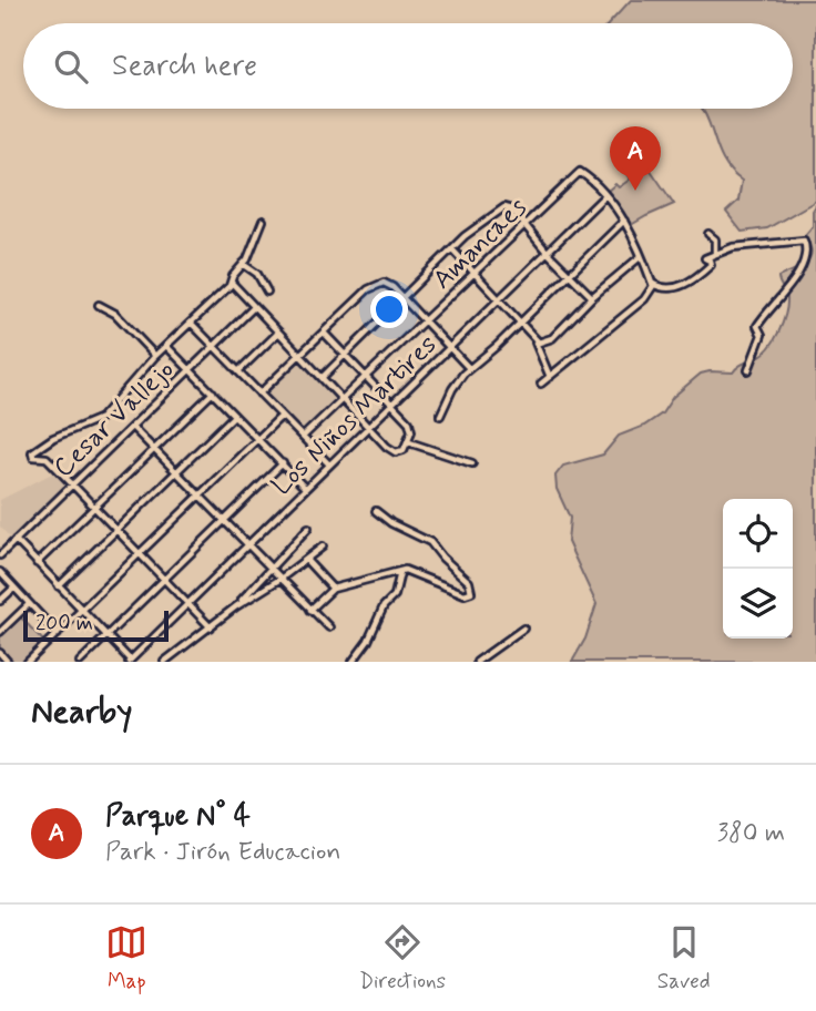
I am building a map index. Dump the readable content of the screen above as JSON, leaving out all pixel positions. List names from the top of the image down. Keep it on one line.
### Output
{"streets":{"street":["Amancaes","Los Niños Martires","Cesar Vallejo"]},"crossings":[["Amancaes","Los Niños Martires"]],"scale_bar":"200 m","page":{"search":"Search here","pins":"A","scale":"200 m","heading":"Nearby","list":[{"mark":"A","name":"Parque N° 4","note":"Park · Jirón Educacion","value":"380 m"}],"nav":["Map","Directions","Saved"]}}
